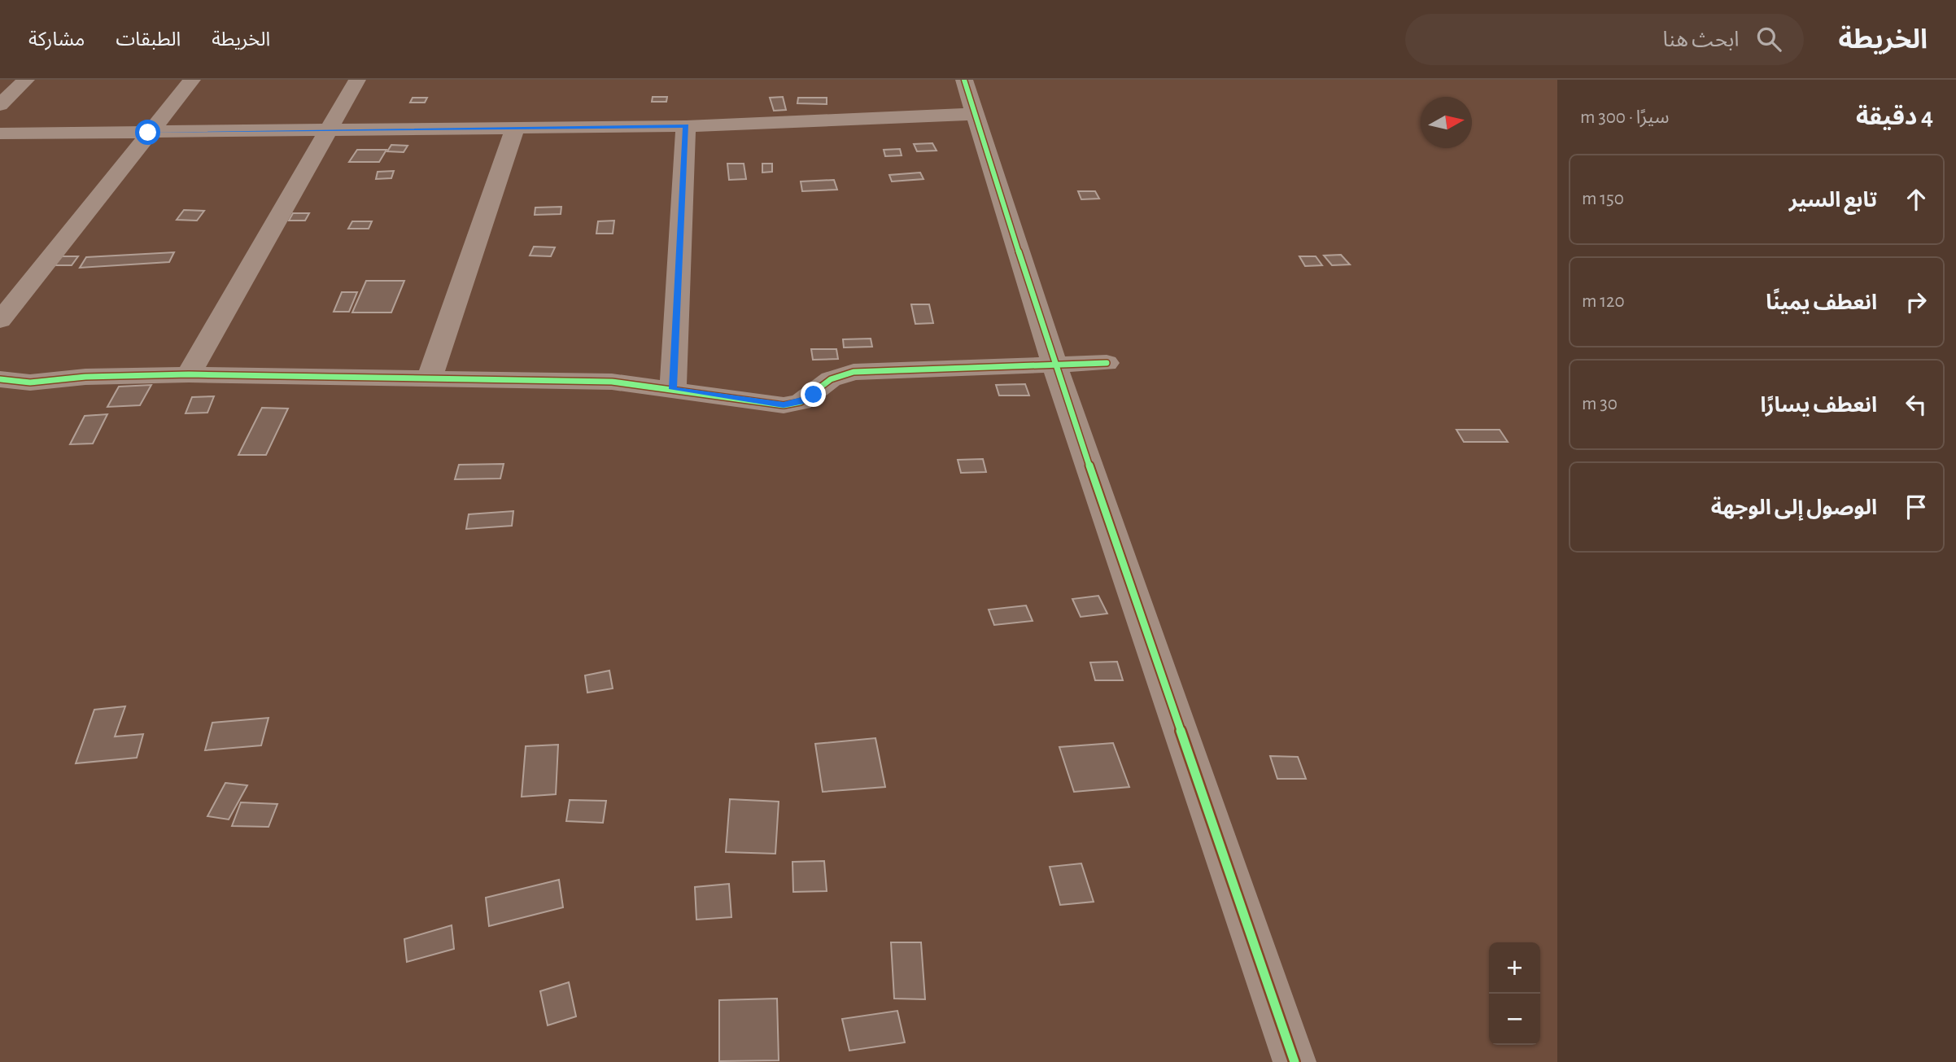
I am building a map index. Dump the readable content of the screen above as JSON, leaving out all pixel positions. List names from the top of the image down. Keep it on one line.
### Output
{"north":"right","page":{"header":"الخريطة","search":"ابحث هنا","nav":["الخريطة","الطبقات","مشاركة"],"heading":["4 دقيقة","سيرًا · 300 m"],"list":[["تابع السير","150 m"],["انعطف يمينًا","120 m"],["انعطف يسارًا","30 m"],"الوصول إلى الوجهة"],"map_buttons":["+","−"]}}
